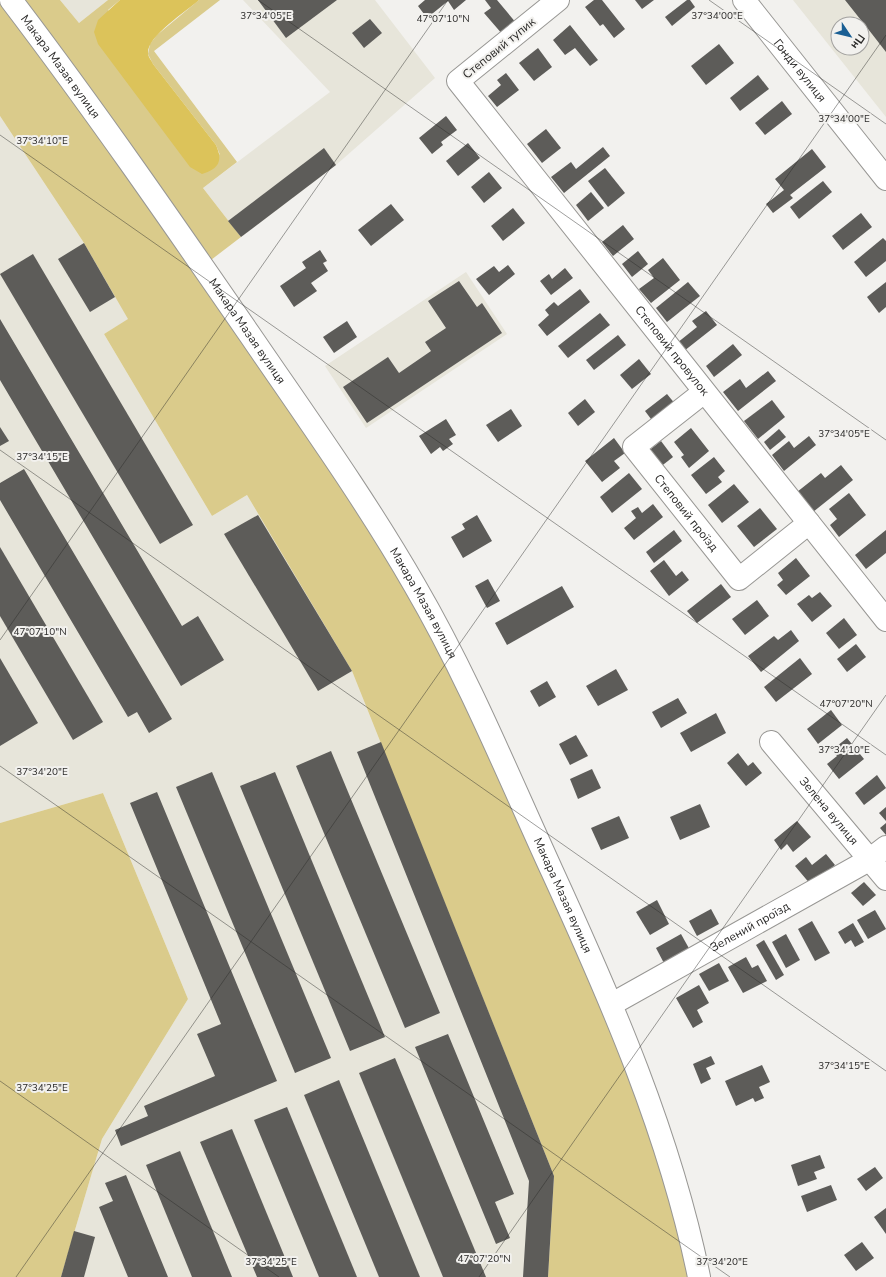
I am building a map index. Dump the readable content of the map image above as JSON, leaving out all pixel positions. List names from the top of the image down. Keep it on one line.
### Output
{"streets":{"street":["Степовий тупик","Макара Мазая вулиця","Гонди вулиця","Степовий провулок","Степовий проїзд","Зелена вулиця","Зелений проїзд"]},"crossings":[["Степовий тупик","Степовий провулок"],["Макара Мазая вулиця","Зелений проїзд"],["Степовий провулок","Степовий проїзд"],["Зелена вулиця","Зелений проїзд"]],"north":"bottom right","coordinates":["37°34'00\"E","37°34'05\"E","47°07'10\"N","37°34'10\"E","37°34'15\"E","47°07'20\"N","37°34'20\"E","37°34'25\"E"]}
